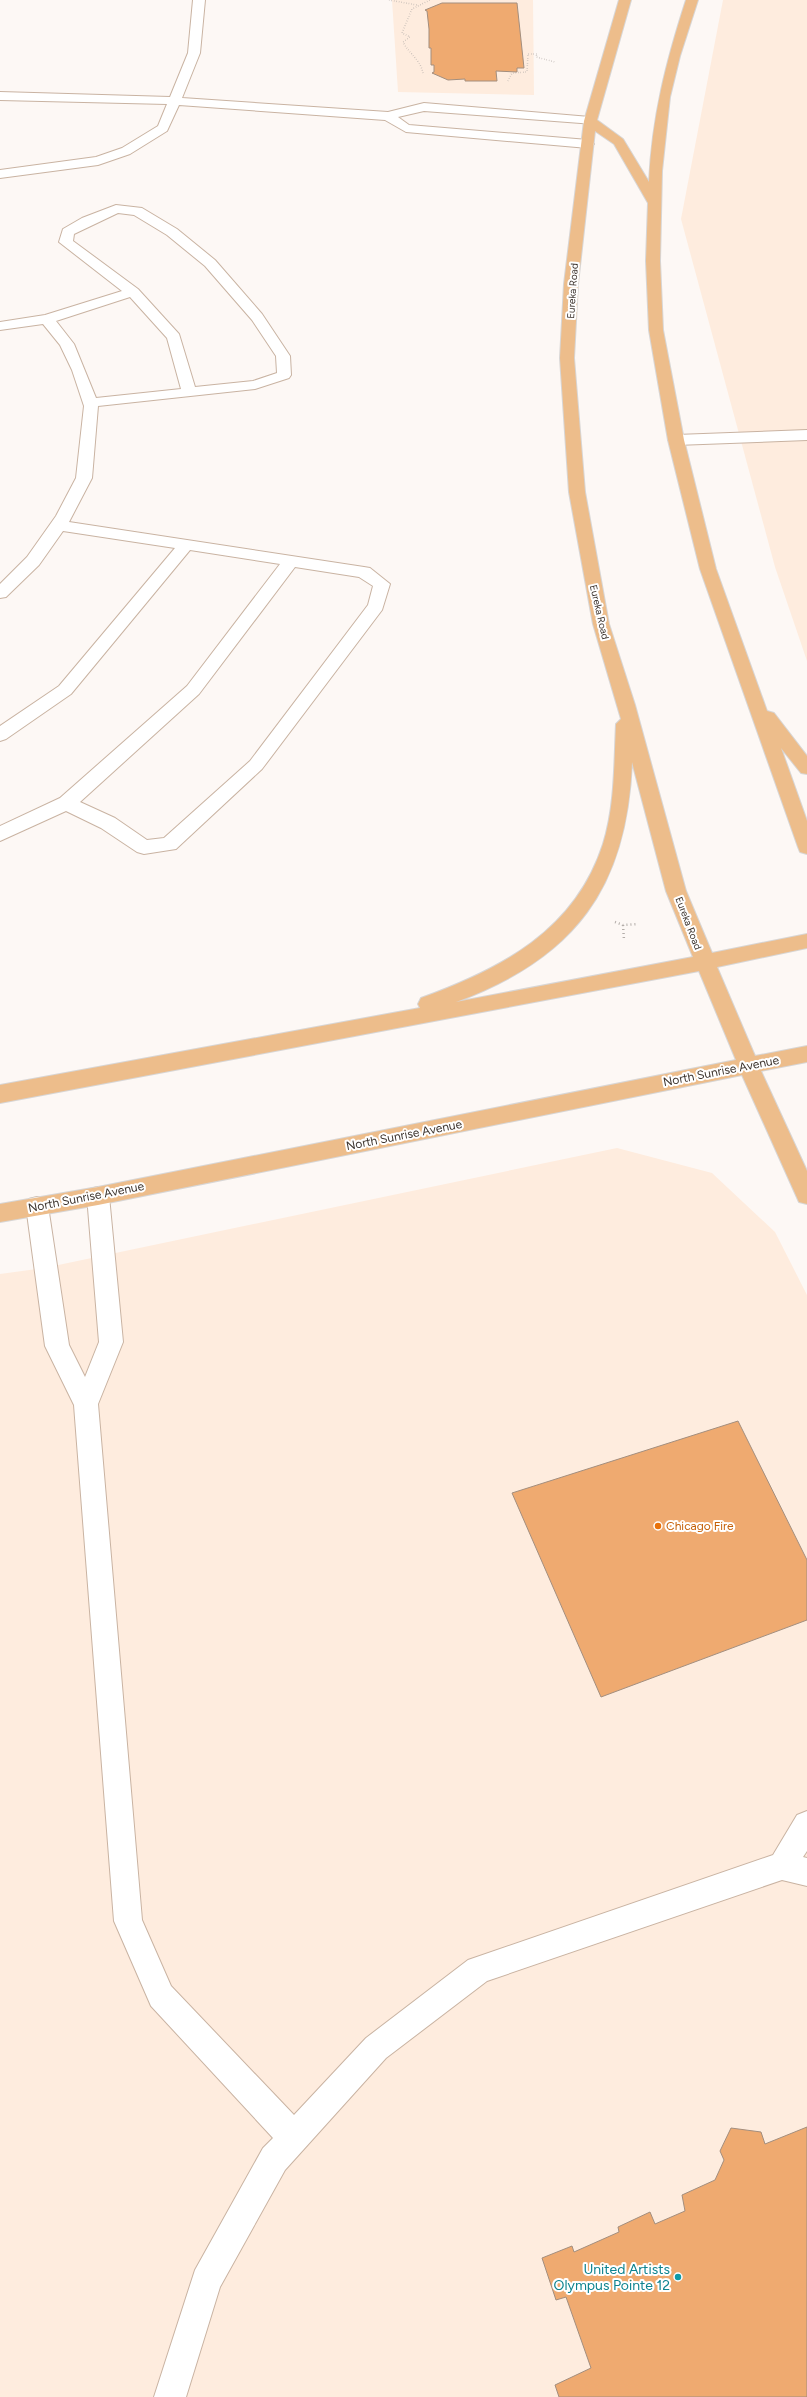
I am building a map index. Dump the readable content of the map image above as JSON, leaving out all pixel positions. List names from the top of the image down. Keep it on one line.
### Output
{"streets":{"main road":["Eureka Road","North Sunrise Avenue"]},"crossings":[["Eureka Road","North Sunrise Avenue"]],"places":["Chicago Fire","United Artists Olympus Pointe 12"]}
